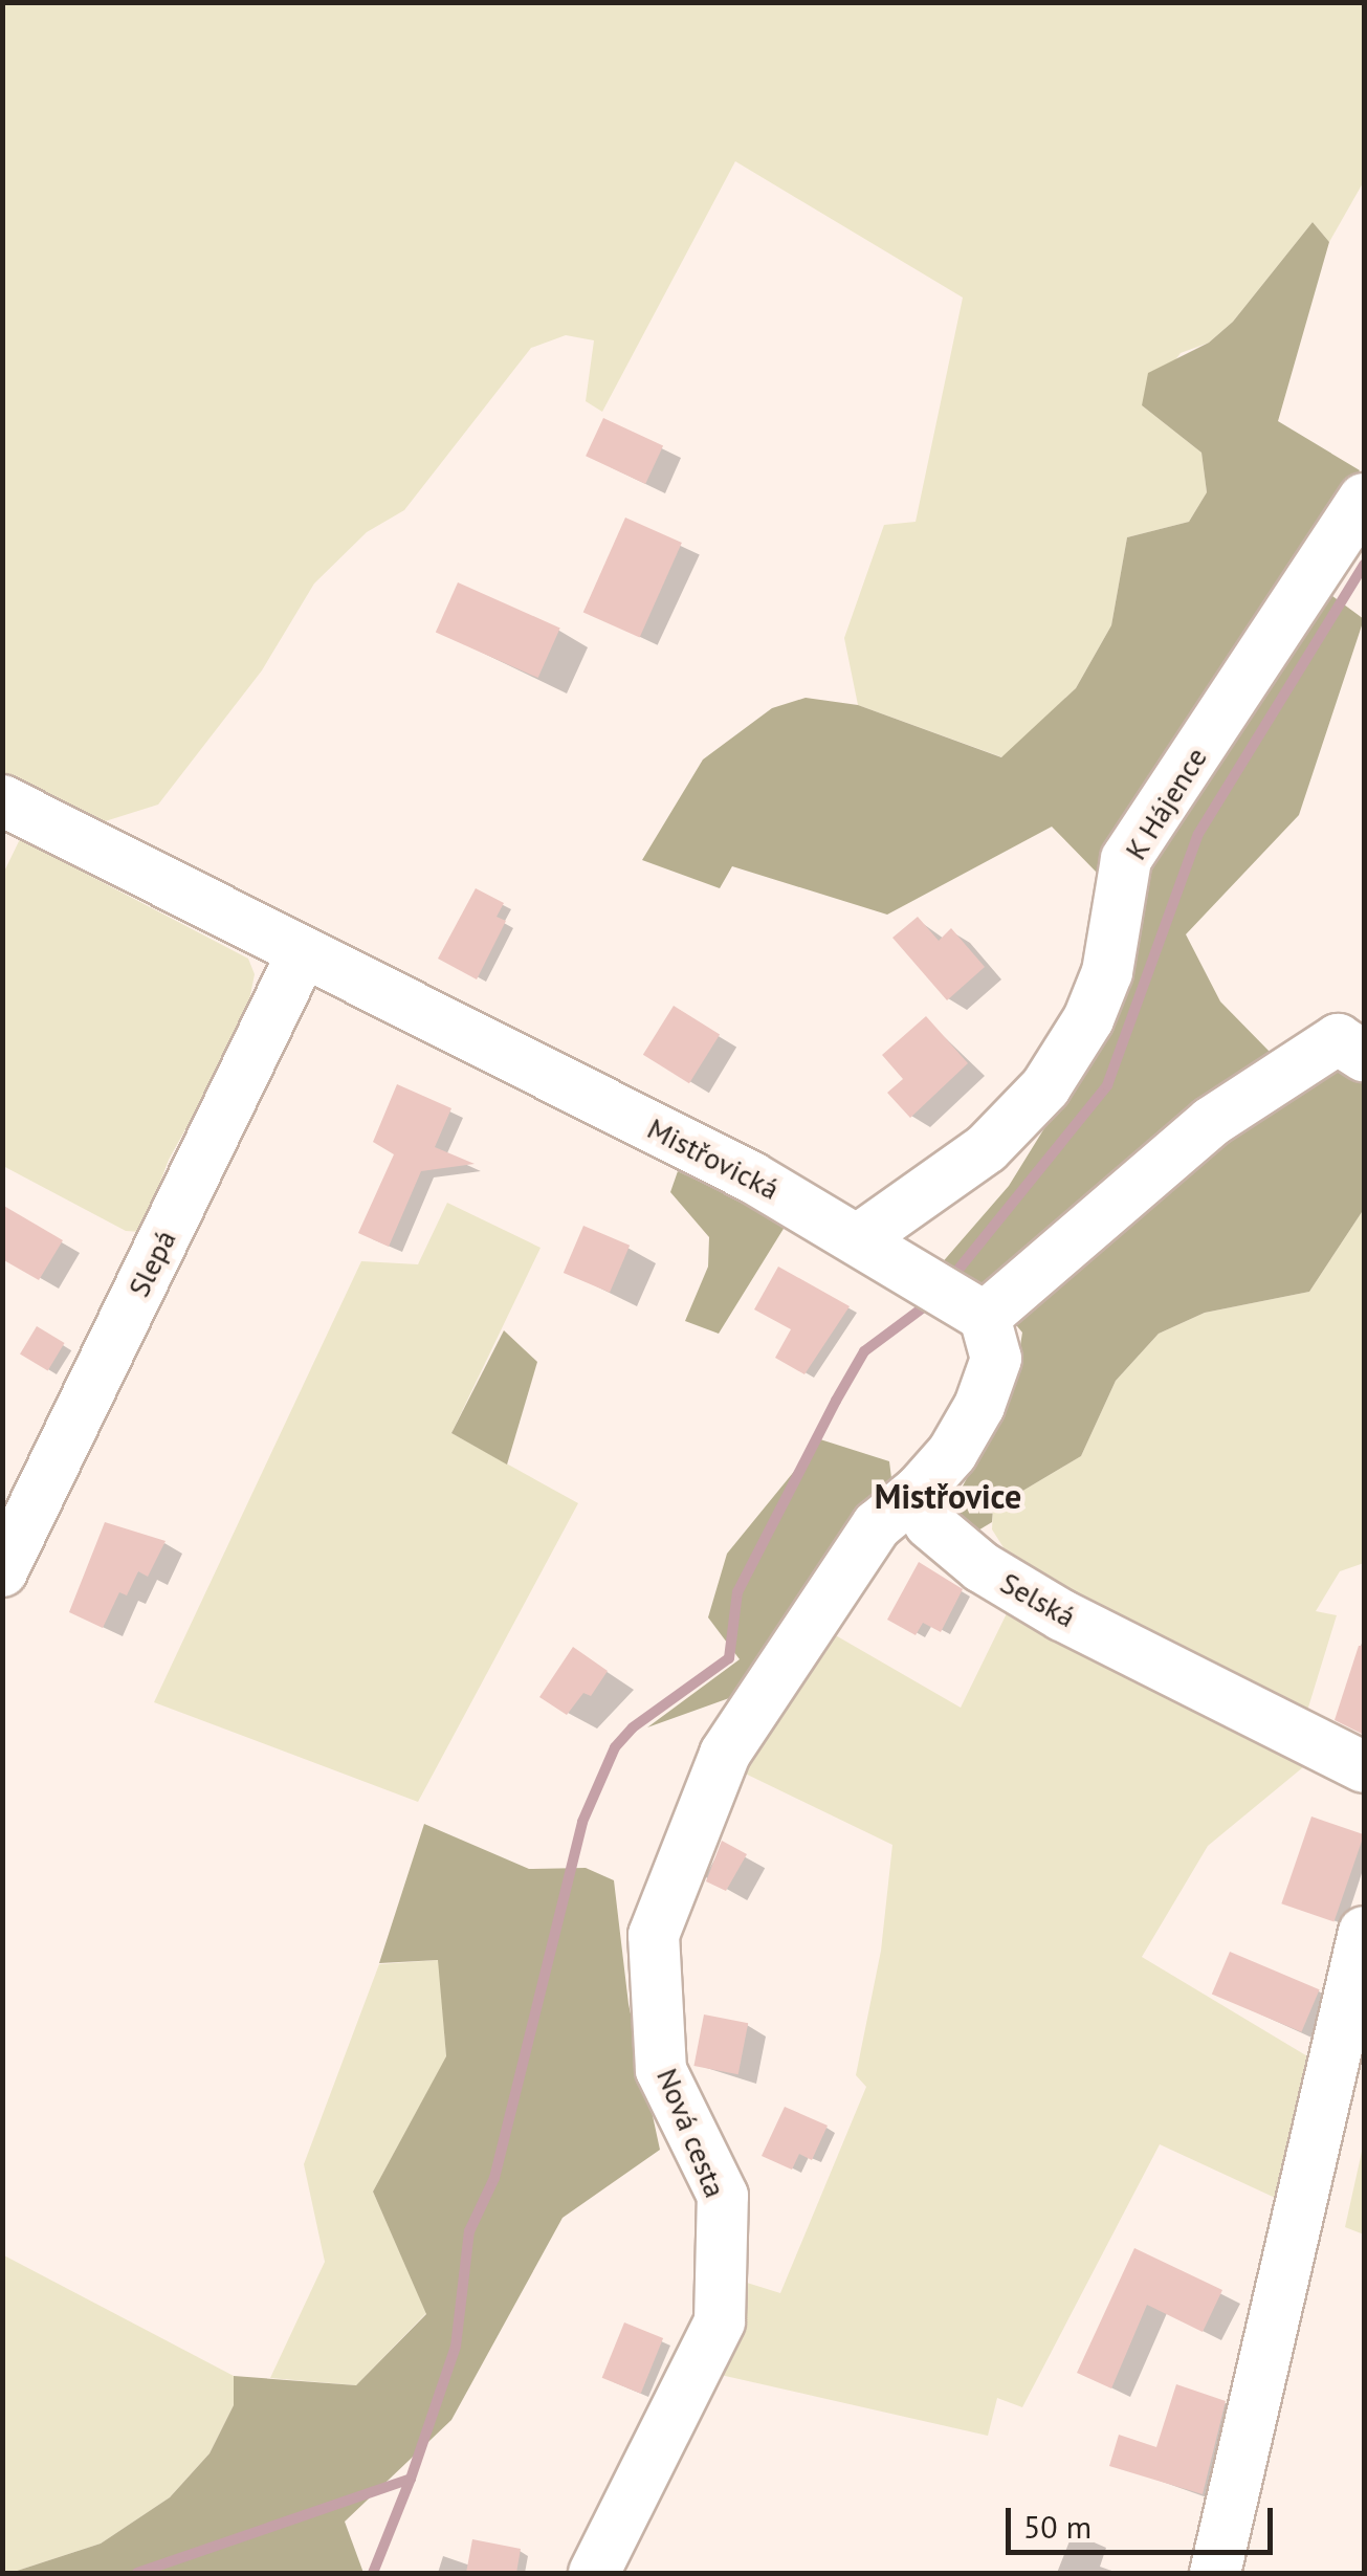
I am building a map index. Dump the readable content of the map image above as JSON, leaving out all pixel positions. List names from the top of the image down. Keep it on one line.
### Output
{"streets":{"street":["K Hájence","Mistřovická","Slepá","Selská","Nová cesta"]},"crossings":[["K Hájence","Mistřovická"],["Mistřovická","Slepá"],["Selská","Nová cesta"]],"districts":["Mistřovice"],"scale_bar":"50 m"}
